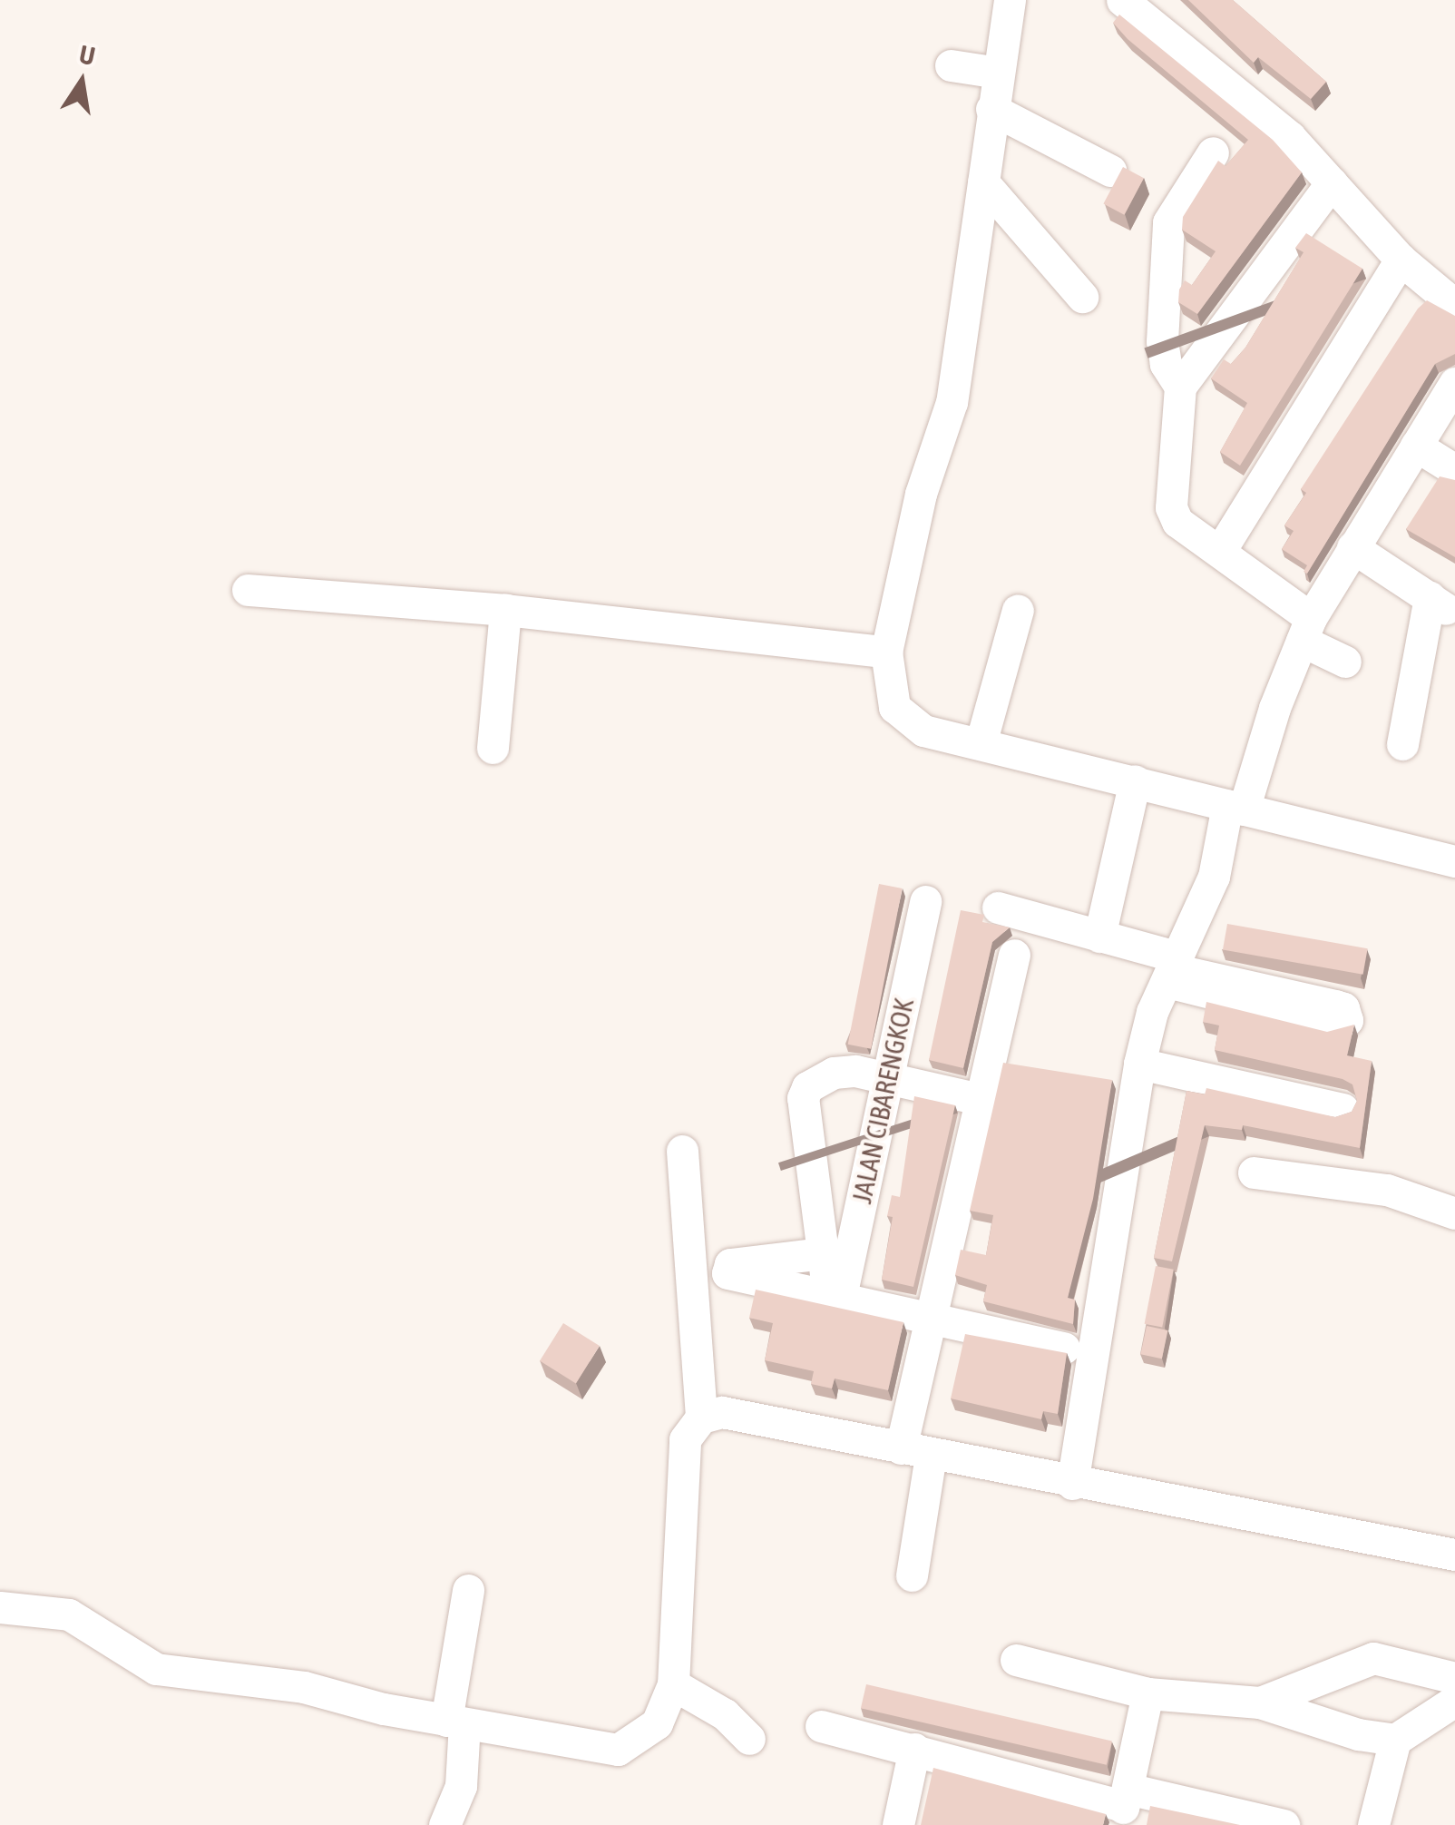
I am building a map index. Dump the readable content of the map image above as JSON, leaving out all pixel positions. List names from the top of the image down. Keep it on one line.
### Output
{"streets":{"street":["JALAN CIBARENGKOK"]},"north":"top"}
